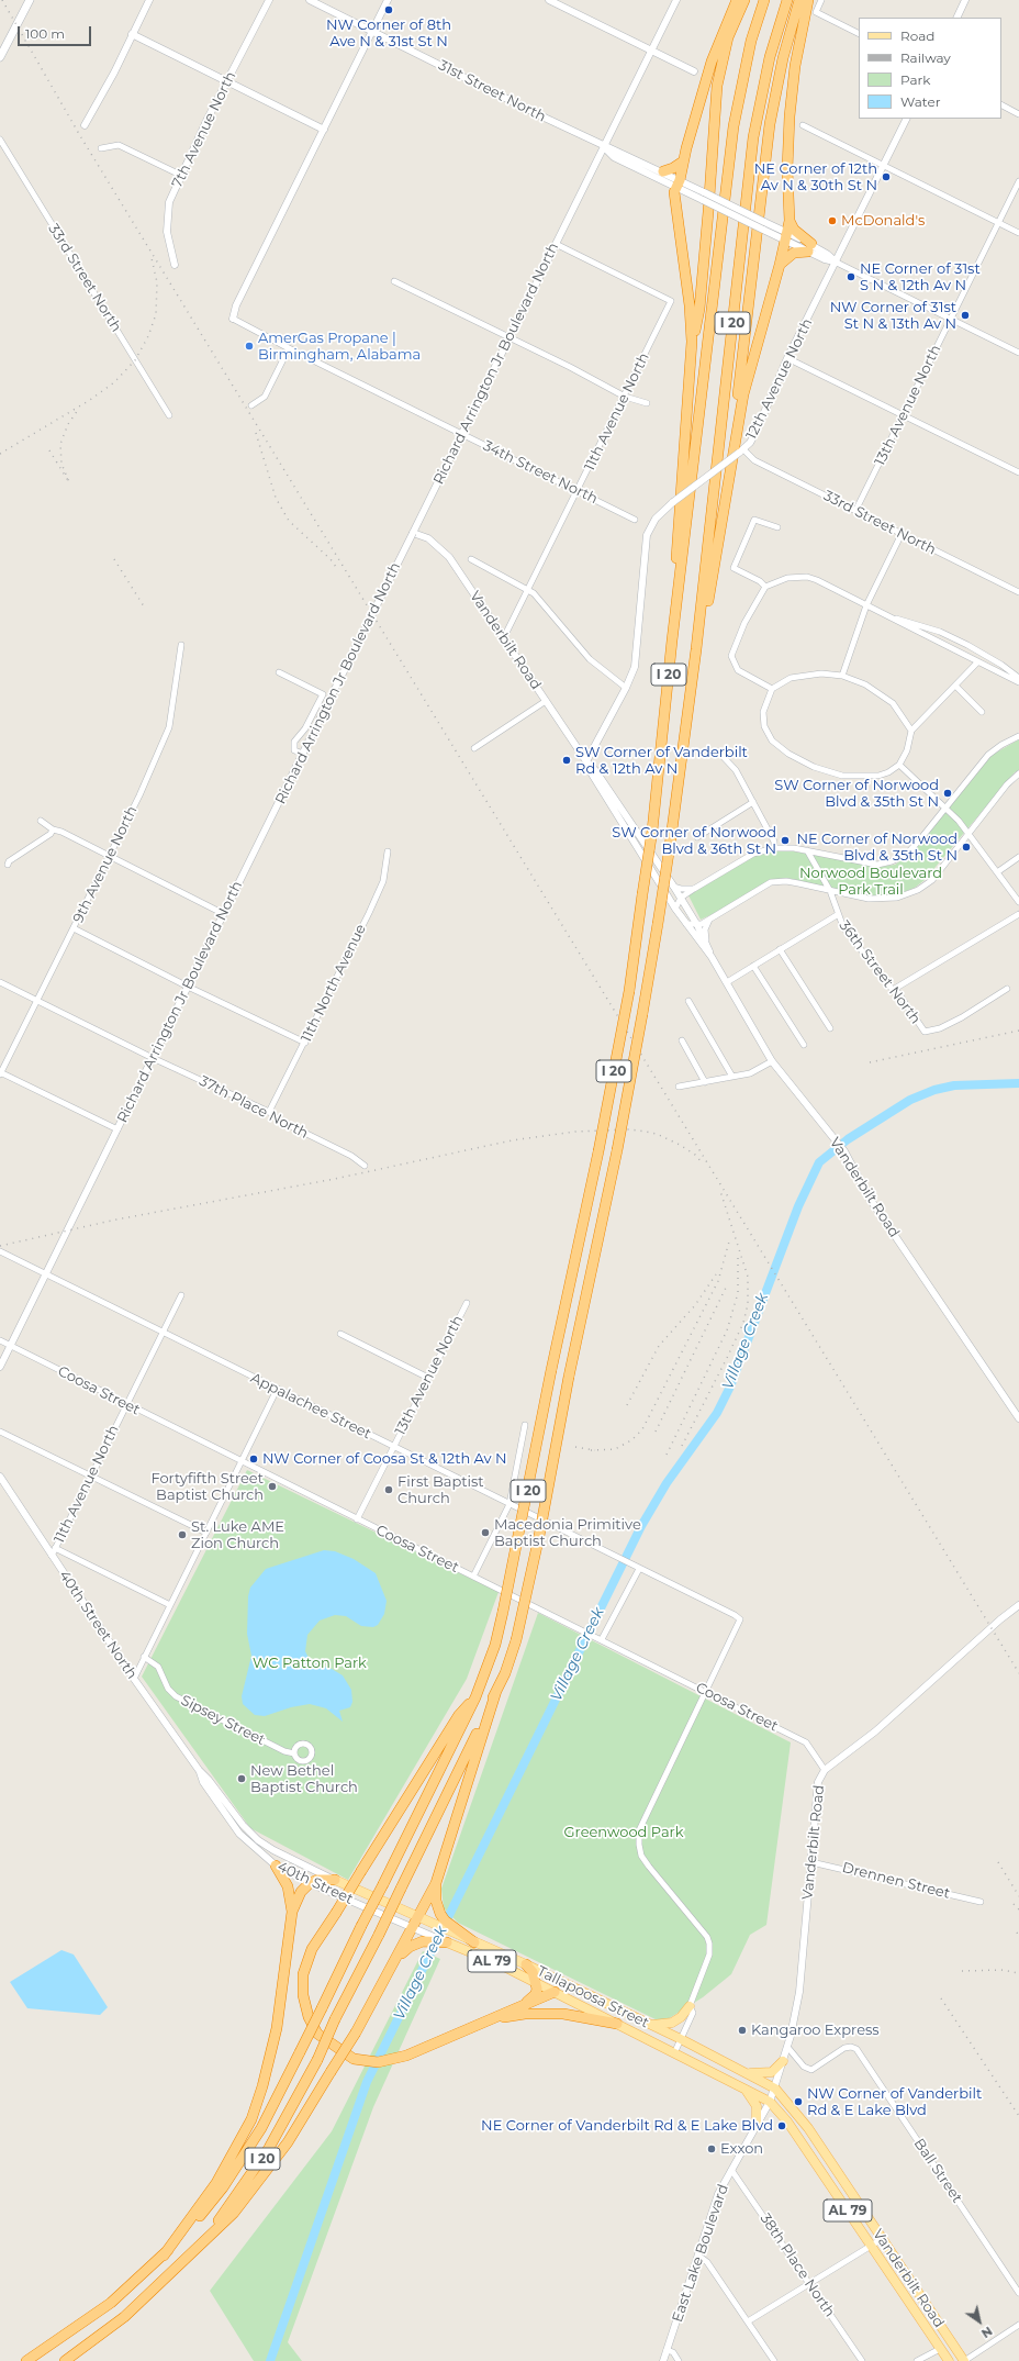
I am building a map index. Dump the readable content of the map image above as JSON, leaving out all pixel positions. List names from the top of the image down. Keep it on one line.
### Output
{"streets":{"highway":["I 20"],"main road":["Vanderbilt Road","AL 79","Tallapoosa Street"],"street":["31st Street North","7th Avenue North","33rd Street North","Richard Arrington Jr Boulevard North","12th Avenue North","13th Avenue North","11th Avenue North","34th Street North","9th Avenue North","36th Street North","11th North Avenue","37th Place North","Coosa Street","Appalachee Street","40th Street North","Sipsey Street","Drennen Street","40th Street","Ball Street","East Lake Boulevard","38th Place North"]},"crossings":[["31st Street North","Richard Arrington Jr Boulevard North"],["31st Street North","12th Avenue North"],["31st Street North","13th Avenue North"],["33rd Street North","12th Avenue North"],["33rd Street North","13th Avenue North"],["Richard Arrington Jr Boulevard North","11th Avenue North"],["Richard Arrington Jr Boulevard North","34th Street North"],["Richard Arrington Jr Boulevard North","Vanderbilt Road"],["Richard Arrington Jr Boulevard North","37th Place North"],["Richard Arrington Jr Boulevard North","Coosa Street"],["Richard Arrington Jr Boulevard North","Appalachee Street"],["12th Avenue North","Vanderbilt Road"],["13th Avenue North","Coosa Street"],["13th Avenue North","Appalachee Street"],["11th Avenue North","34th Street North"],["11th Avenue North","Vanderbilt Road"],["11th Avenue North","Coosa Street"],["11th Avenue North","Appalachee Street"],["11th Avenue North","40th Street North"],["Vanderbilt Road","Coosa Street"],["Vanderbilt Road","Drennen Street"],["Vanderbilt Road","Tallapoosa Street"],["Vanderbilt Road","Ball Street"],["Vanderbilt Road","East Lake Boulevard"],["9th Avenue North","37th Place North"],["11th North Avenue","37th Place North"],["Coosa Street","Appalachee Street"],["40th Street North","40th Street"],["Tallapoosa Street","East Lake Boulevard"],["East Lake Boulevard","38th Place North"]],"water":["Village Creek"],"parks":["Norwood Boulevard Park Trail","WC Patton Park","Greenwood Park"],"places":["NW Corner of 8th Ave N & 31st St N","NE Corner of 12th Av N & 30th St N","McDonald's","NE Corner of 31st S N & 12th Av N","NW Corner of 31st St N & 13th Av N","AmerGas Propane | Birmingham, Alabama","SW Corner of Vanderbilt Rd & 12th Av N","SW Corner of Norwood Blvd & 35th St N","SW Corner of Norwood Blvd & 36th St N","NE Corner of Norwood Blvd & 35th St N","NW Corner of Coosa St & 12th Av N","Fortyfifth Street Baptist Church","First Baptist Church","Macedonia Primitive Baptist Church","St. Luke AME Zion Church","New Bethel Baptist Church","Kangaroo Express","NW Corner of Vanderbilt Rd & E Lake Blvd","NE Corner of Vanderbilt Rd & E Lake Blvd","Exxon"],"legend":["Road","Railway","Park","Water"],"scale_bar":"100 m","north":"bottom right"}
